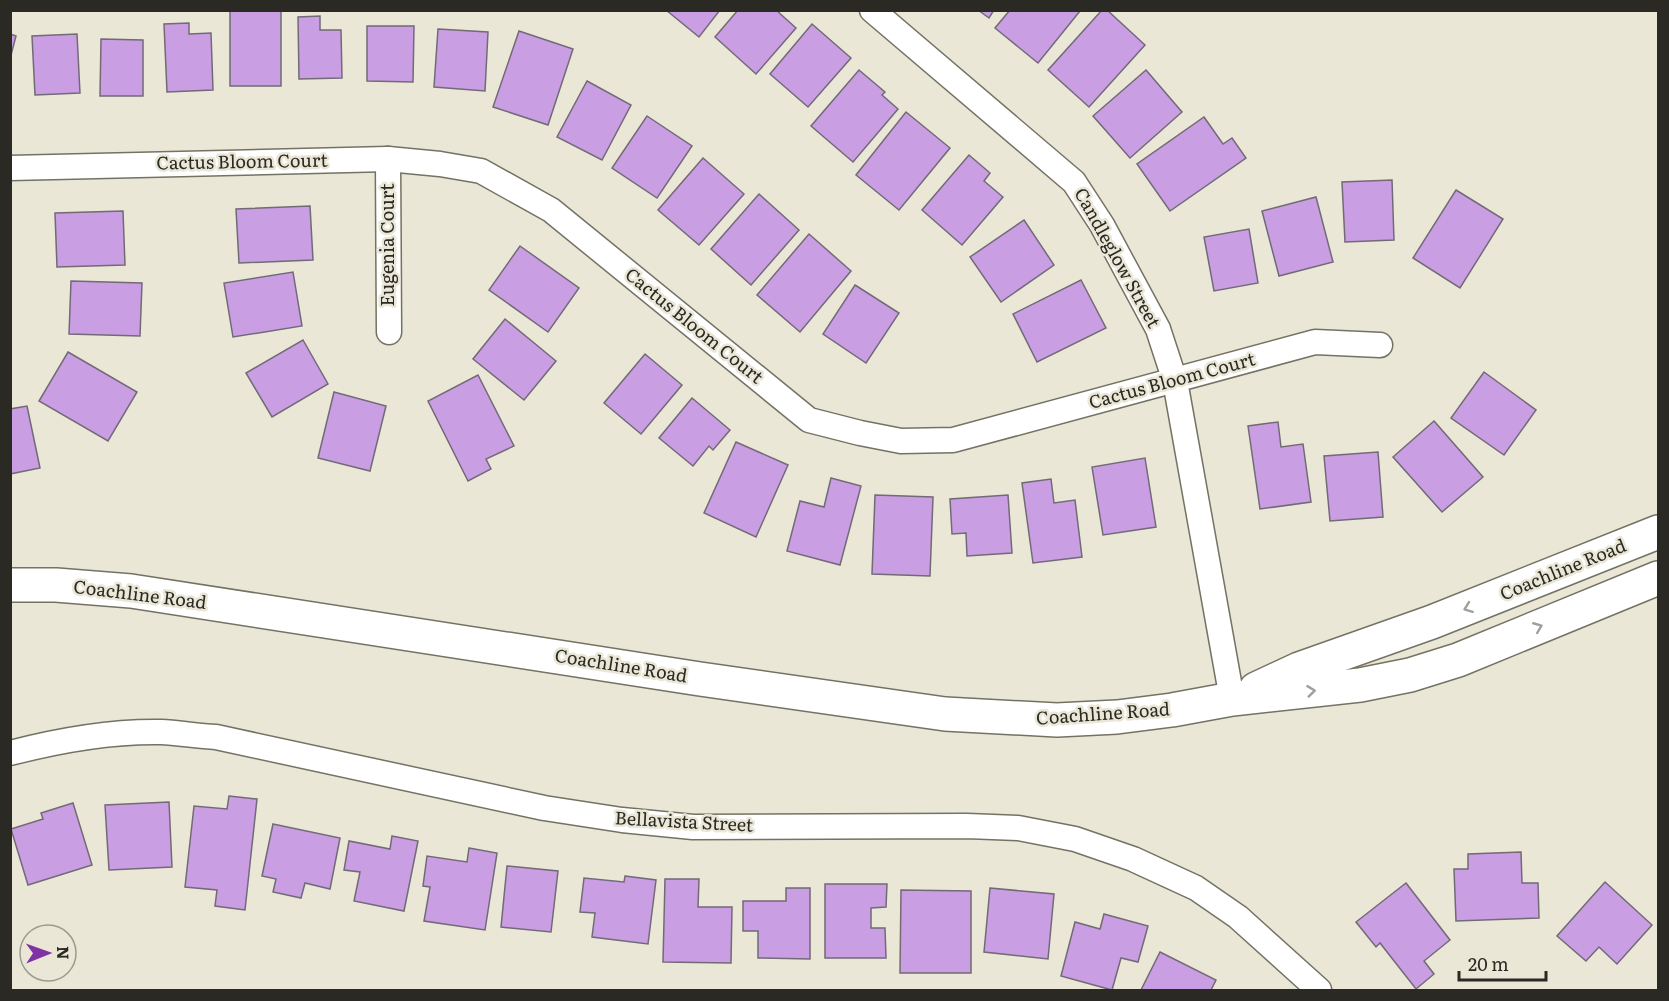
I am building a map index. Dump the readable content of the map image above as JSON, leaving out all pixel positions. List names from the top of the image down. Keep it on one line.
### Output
{"streets":{"main road":["Coachline Road"],"street":["Cactus Bloom Court","Eugenia Court","Candleglow Street","Bellavista Street"]},"crossings":[["Cactus Bloom Court","Eugenia Court"],["Cactus Bloom Court","Candleglow Street"],["Candleglow Street","Coachline Road"]],"scale_bar":"20 m","north":"right"}
